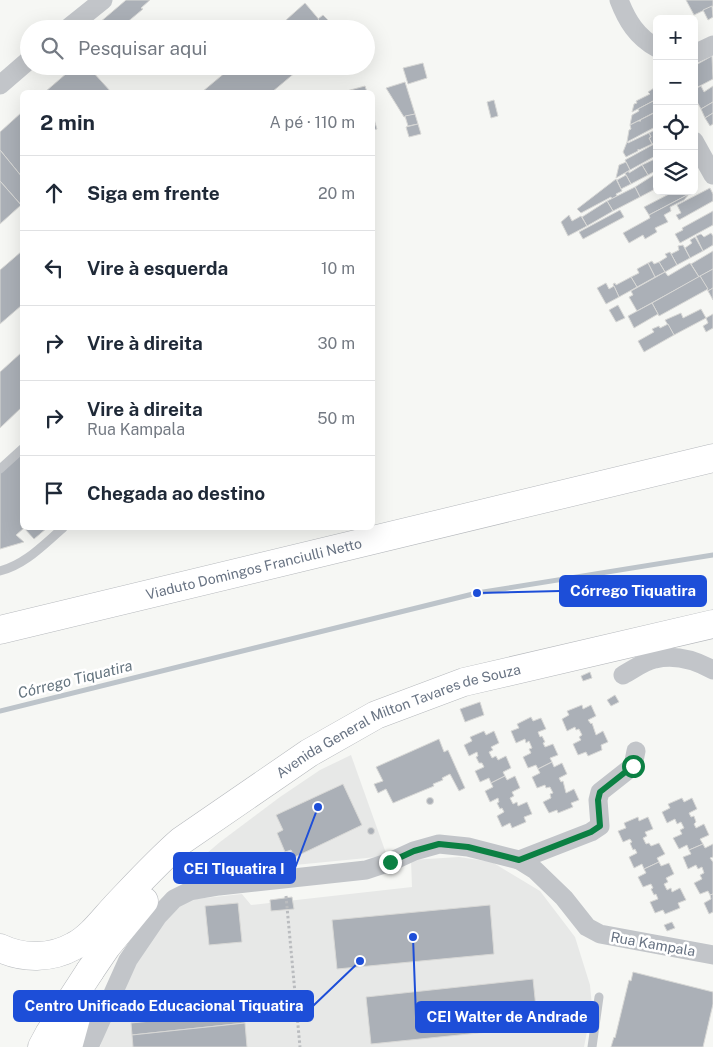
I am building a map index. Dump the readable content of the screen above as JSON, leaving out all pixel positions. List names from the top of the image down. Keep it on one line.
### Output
{"streets":{"main road":["Viaduto Domingos Franciulli Netto","Avenida General Milton Tavares de Souza"],"street":["Rua Kampala"]},"water":["Córrego Tiquatira"],"places":["Córrego Tiquatira","CEI TIquatira I","CEI Walter de Andrade","Centro Unificado Educacional Tiquatira"],"page":{"map_buttons":["+","−"],"search":"Pesquisar aqui","heading":["2 min","A pé · 110 m"],"list":[["Siga em frente","20 m"],["Vire à esquerda","10 m"],["Vire à direita","30 m"],["Vire à direita","Rua Kampala","50 m"],"Chegada ao destino"]}}
